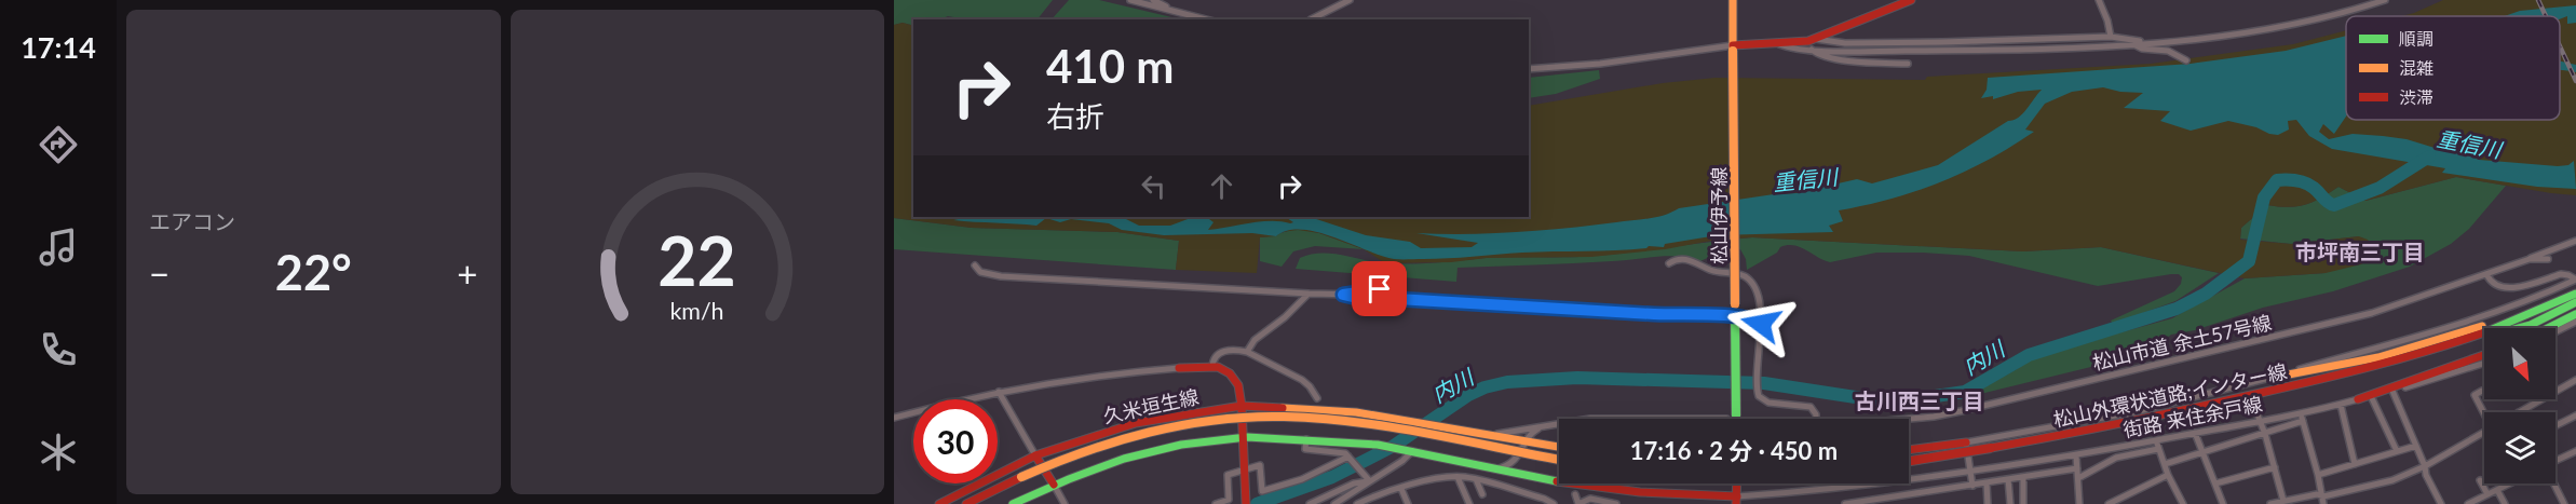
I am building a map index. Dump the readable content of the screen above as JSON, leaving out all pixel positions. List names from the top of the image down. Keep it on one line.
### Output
{"streets":{"main road":["松山伊予線","松山外環状道路;インター線","久米垣生線","街路 来住余戸線"],"street":["松山市道 余土57号線"]},"districts":["市坪南三丁目","古川西三丁目"],"water":["重信川","内川"],"legend":["順調","混雑","渋滞"],"north":"bottom right","page":{"tabs":"17:14","tile":"エアコン","turn":["410 m","右折"],"heat":["−","22°","+"],"limit":"30","trip":"17:16 · 2 分 · 450 m","gauge":["22","km/h"]}}
